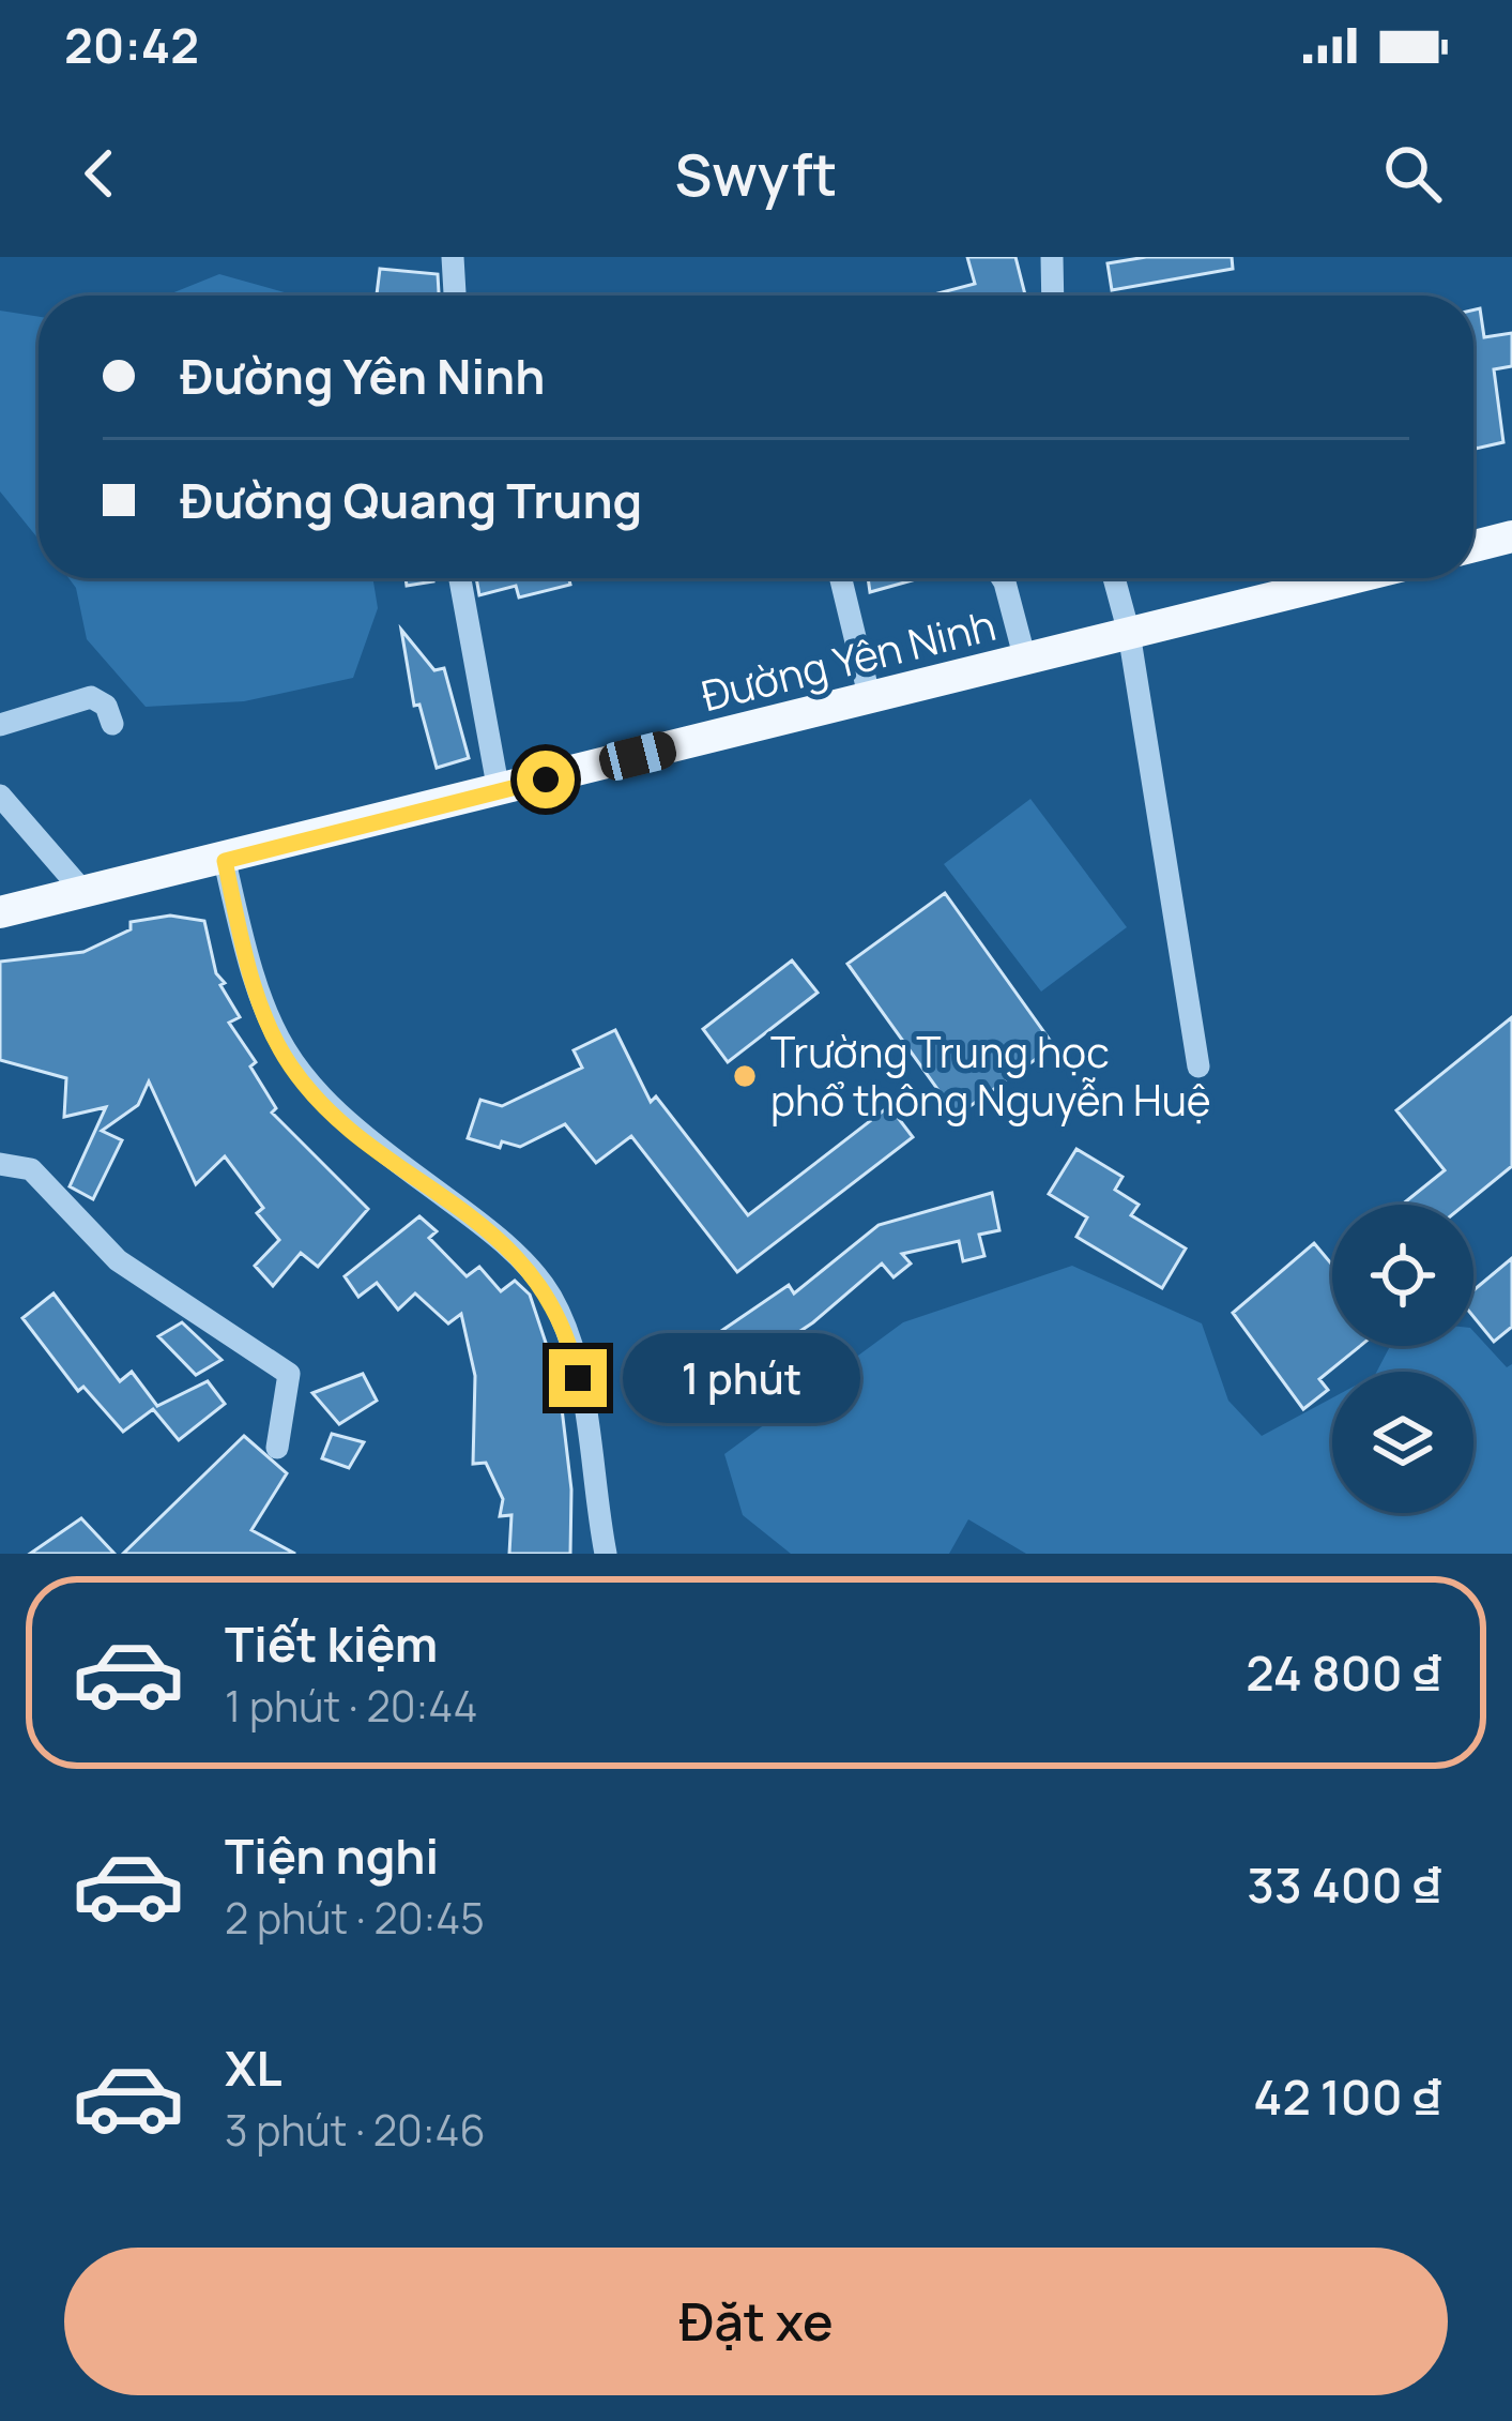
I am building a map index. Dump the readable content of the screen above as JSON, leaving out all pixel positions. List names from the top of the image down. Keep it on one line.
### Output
{"streets":{"main road":["Đường Yên Ninh"]},"places":["Trường Trung học phổ thông Nguyễn Huệ"],"page":{"status":"20:42","header":"Swyft","banner":["Đường Yên Ninh","Đường Quang Trung"],"bubble":"1 phút","list":[{"name":"Tiết kiệm","note":"1 phút · 20:44","value":"24 800 ₫"},{"name":"Tiện nghi","note":"2 phút · 20:45","value":"33 400 ₫"},{"name":"XL","note":"3 phút · 20:46","value":"42 100 ₫"}],"buttons":"Đặt xe"}}
